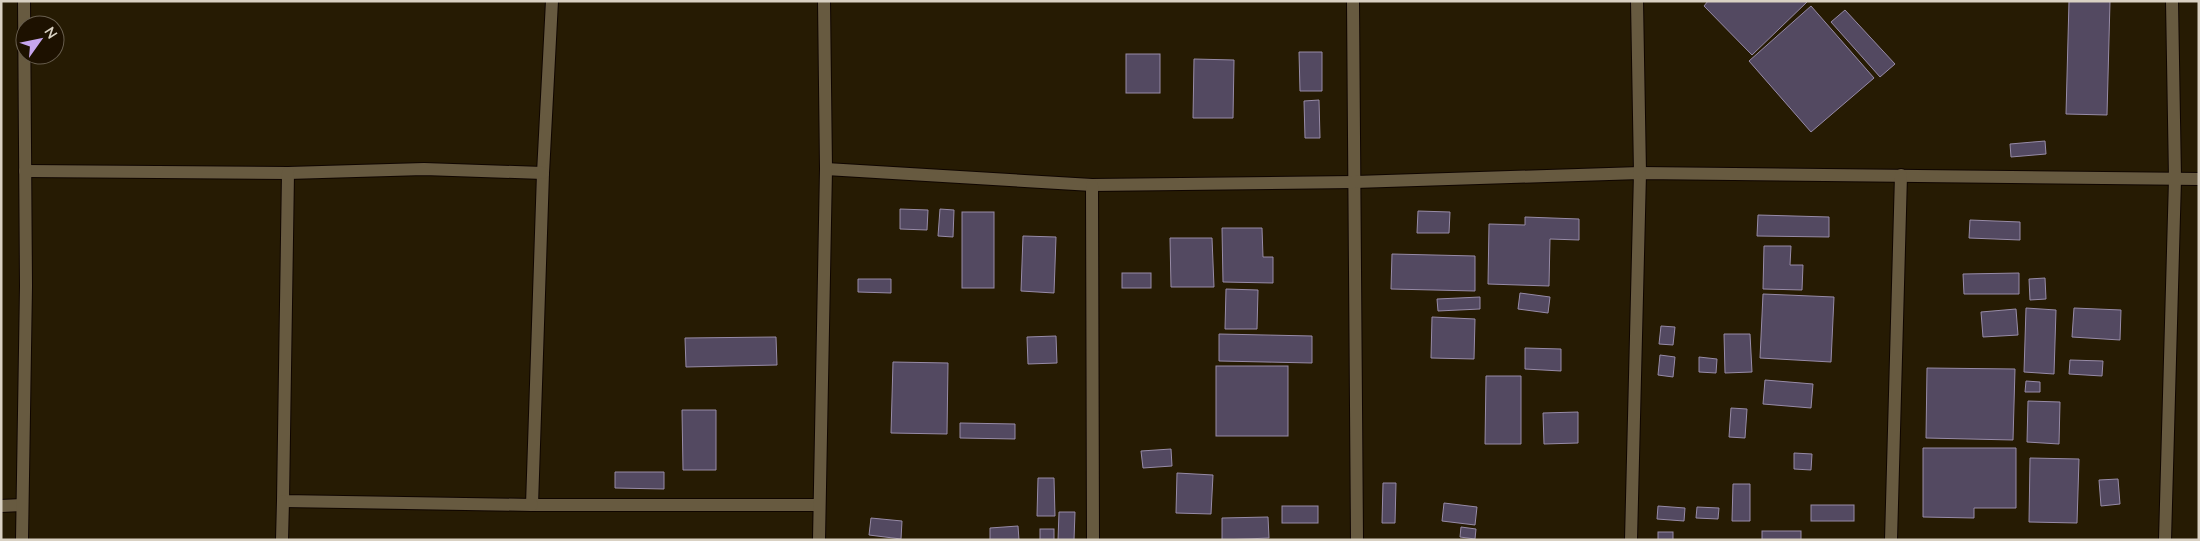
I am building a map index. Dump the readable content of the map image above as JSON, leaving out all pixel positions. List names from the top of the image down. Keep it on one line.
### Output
{"north":"top right"}
